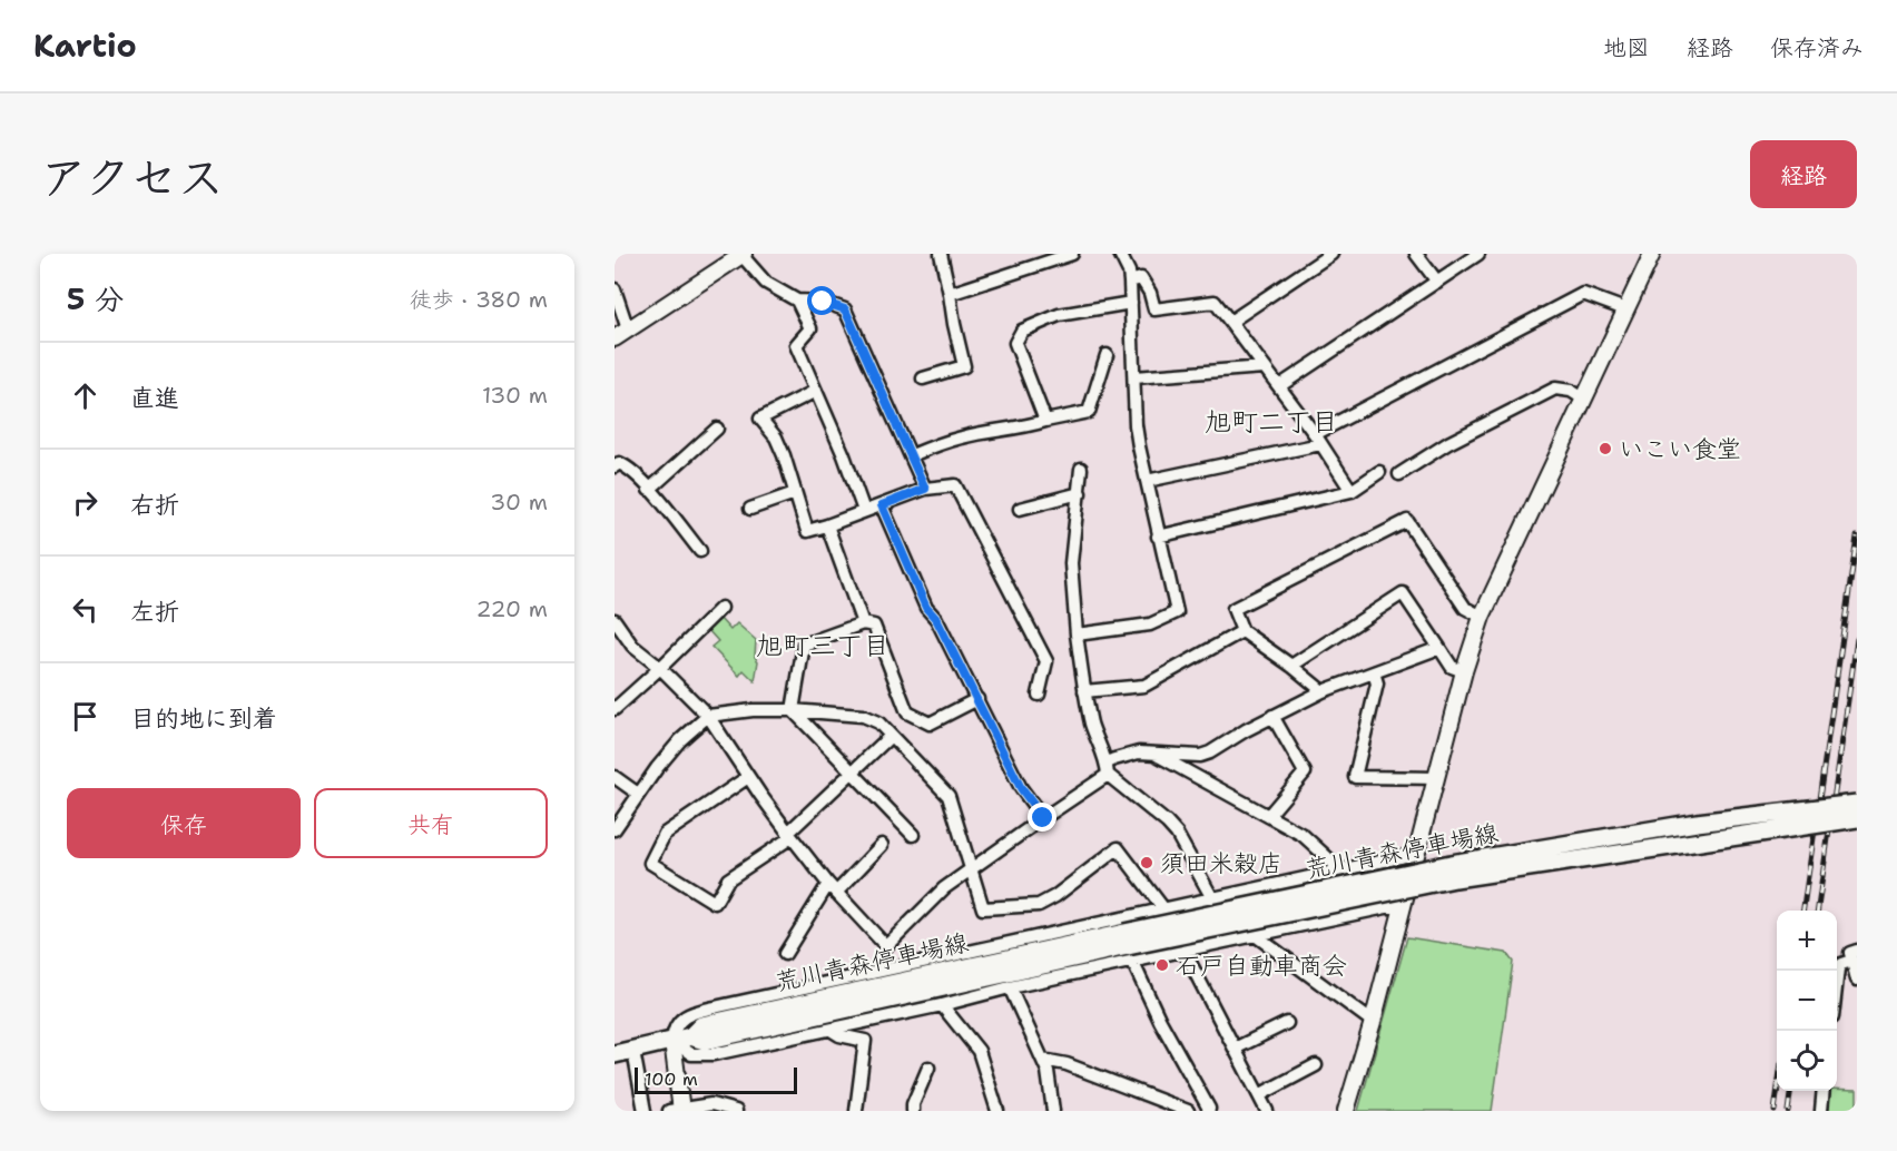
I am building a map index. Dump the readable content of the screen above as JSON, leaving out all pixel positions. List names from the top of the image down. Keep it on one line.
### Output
{"streets":{"main road":["荒川青森停車場線"]},"districts":["旭町二丁目","旭町三丁目"],"places":["いこい食堂","須田米穀店","石戸自動車商会"],"scale_bar":"100 m","page":{"header":"Kartio","nav":["地図","経路","保存済み"],"title":"アクセス","buttons":["経路",["保存","共有"]],"heading":["5 分","徒歩 · 380 m"],"list":[["直進","130 m"],["右折","30 m"],["左折","220 m"],"目的地に到着"],"map_buttons":["+","−"],"scale":"100 m"}}
